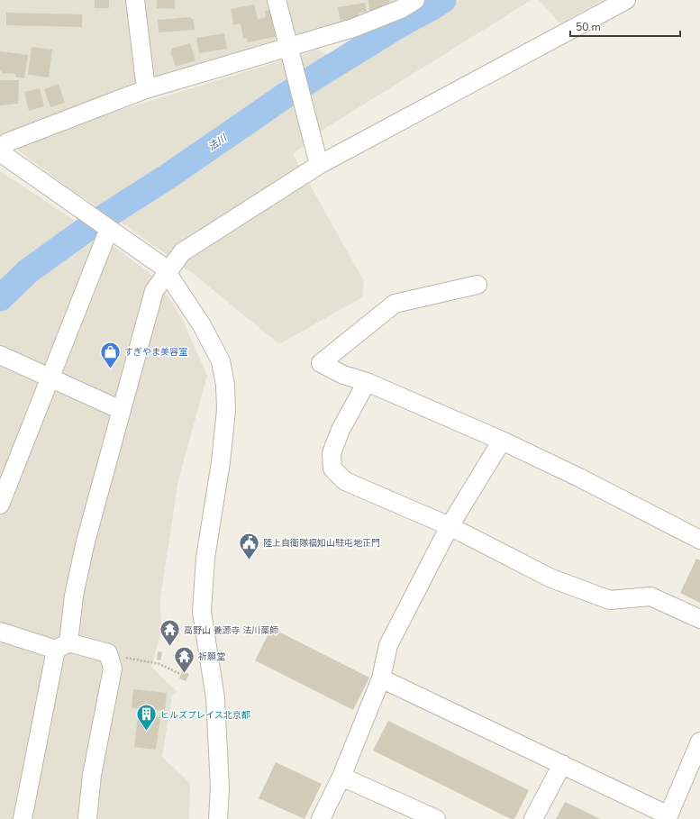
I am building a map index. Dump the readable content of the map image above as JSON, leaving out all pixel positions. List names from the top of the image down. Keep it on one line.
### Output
{"water":["法川"],"places":{"shop":["すぎやま美容室"],"public building":["陸上自衛隊福知山駐屯地正門"],"temple":["高野山 養源寺 法川薬師","祈願堂"],"building":["ヒルズプレイス北京都"]},"scale_bar":"50 m"}
